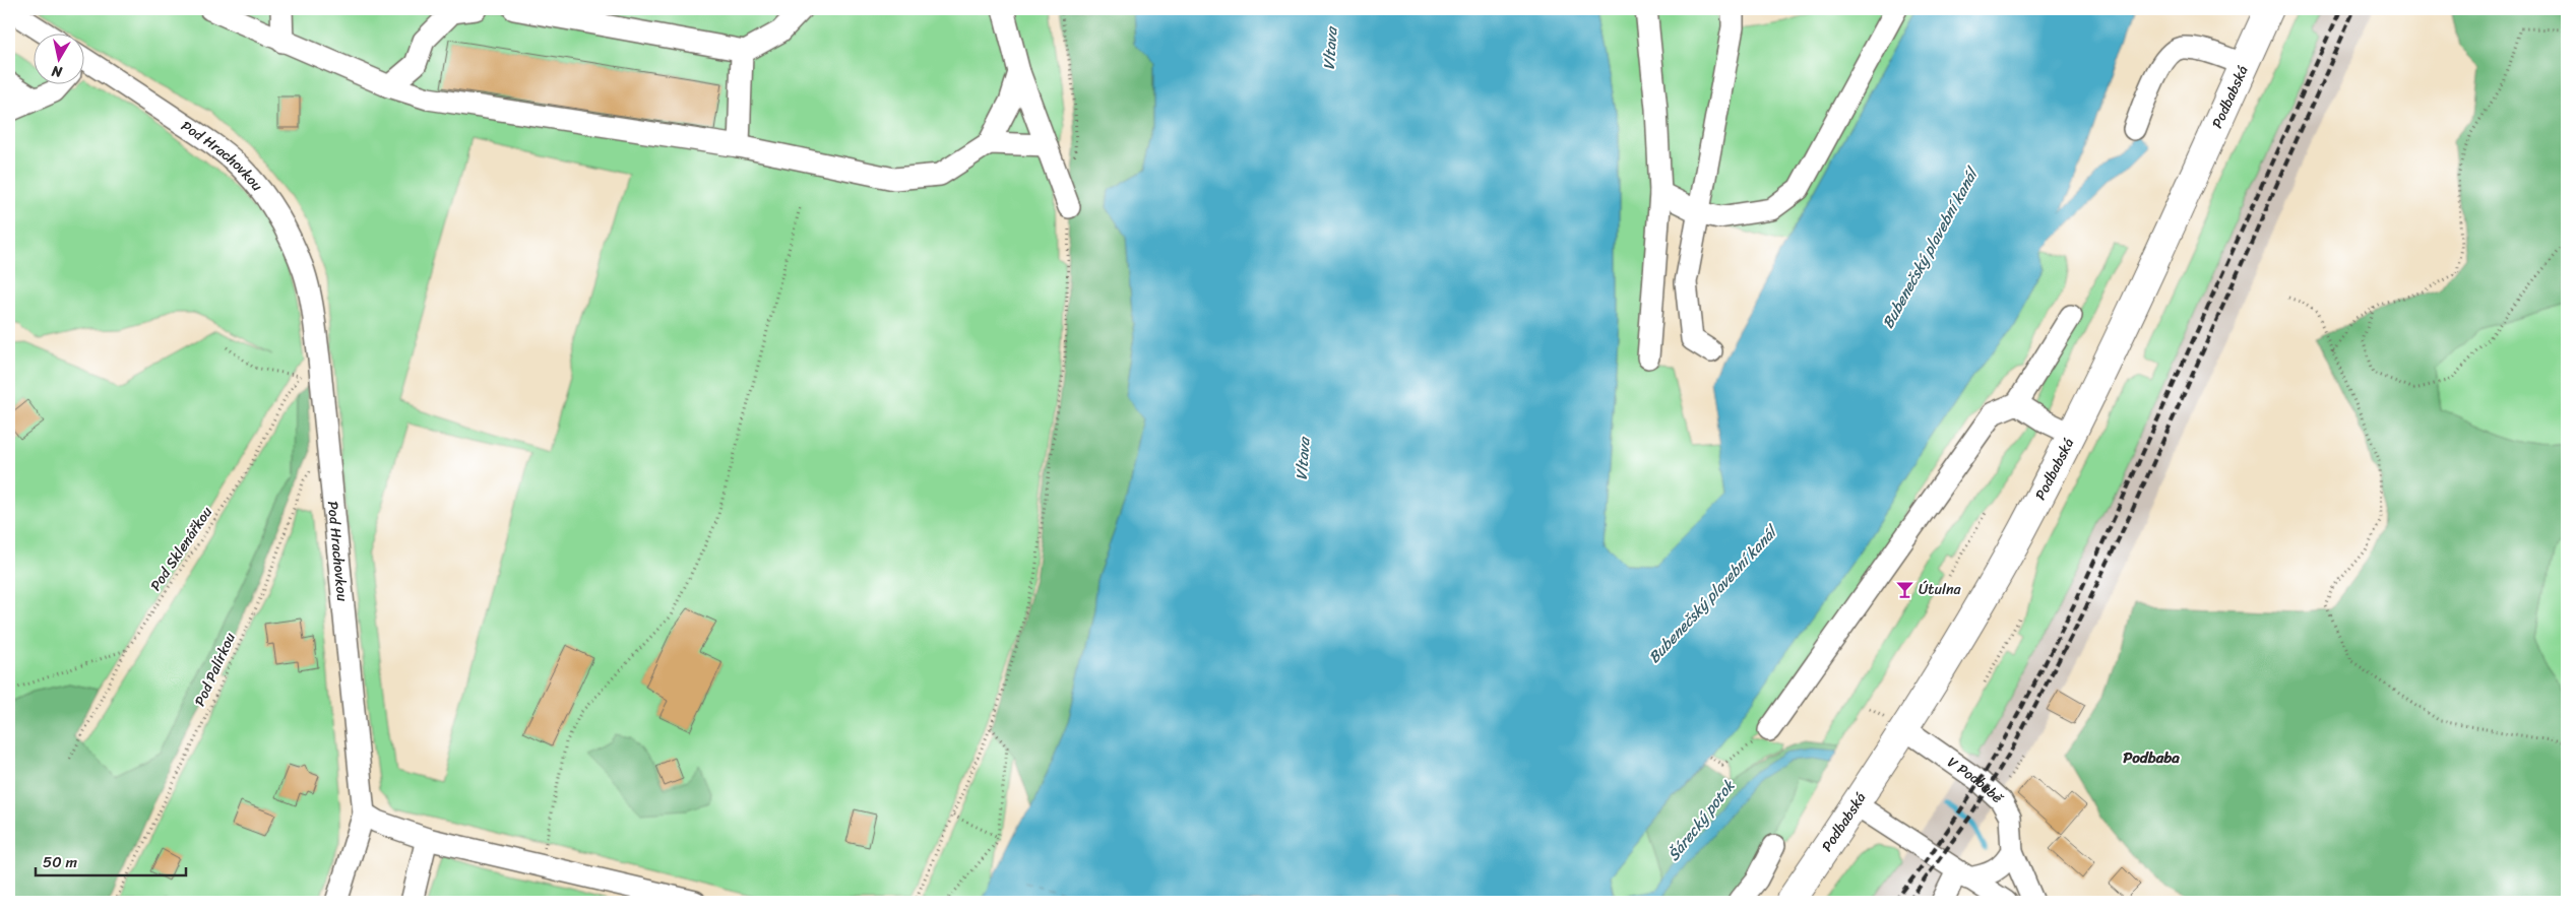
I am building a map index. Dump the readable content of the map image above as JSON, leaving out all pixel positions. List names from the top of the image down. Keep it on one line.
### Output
{"streets":{"main road":["Podbabská"],"street":["Pod Hrachovkou","V Podbabě"],"path":["Pod Sklenářkou","Pod Palírkou"]},"crossings":[["Podbabská","V Podbabě"],["Pod Hrachovkou","Pod Sklenářkou"],["Pod Hrachovkou","Pod Palírkou"]],"districts":["Podbaba"],"water":["Vltava","Bubenečský plavební kanál","Šárecký potok"],"places":{"bar":["Útulna"]},"scale_bar":"50 m","north":"bottom"}
